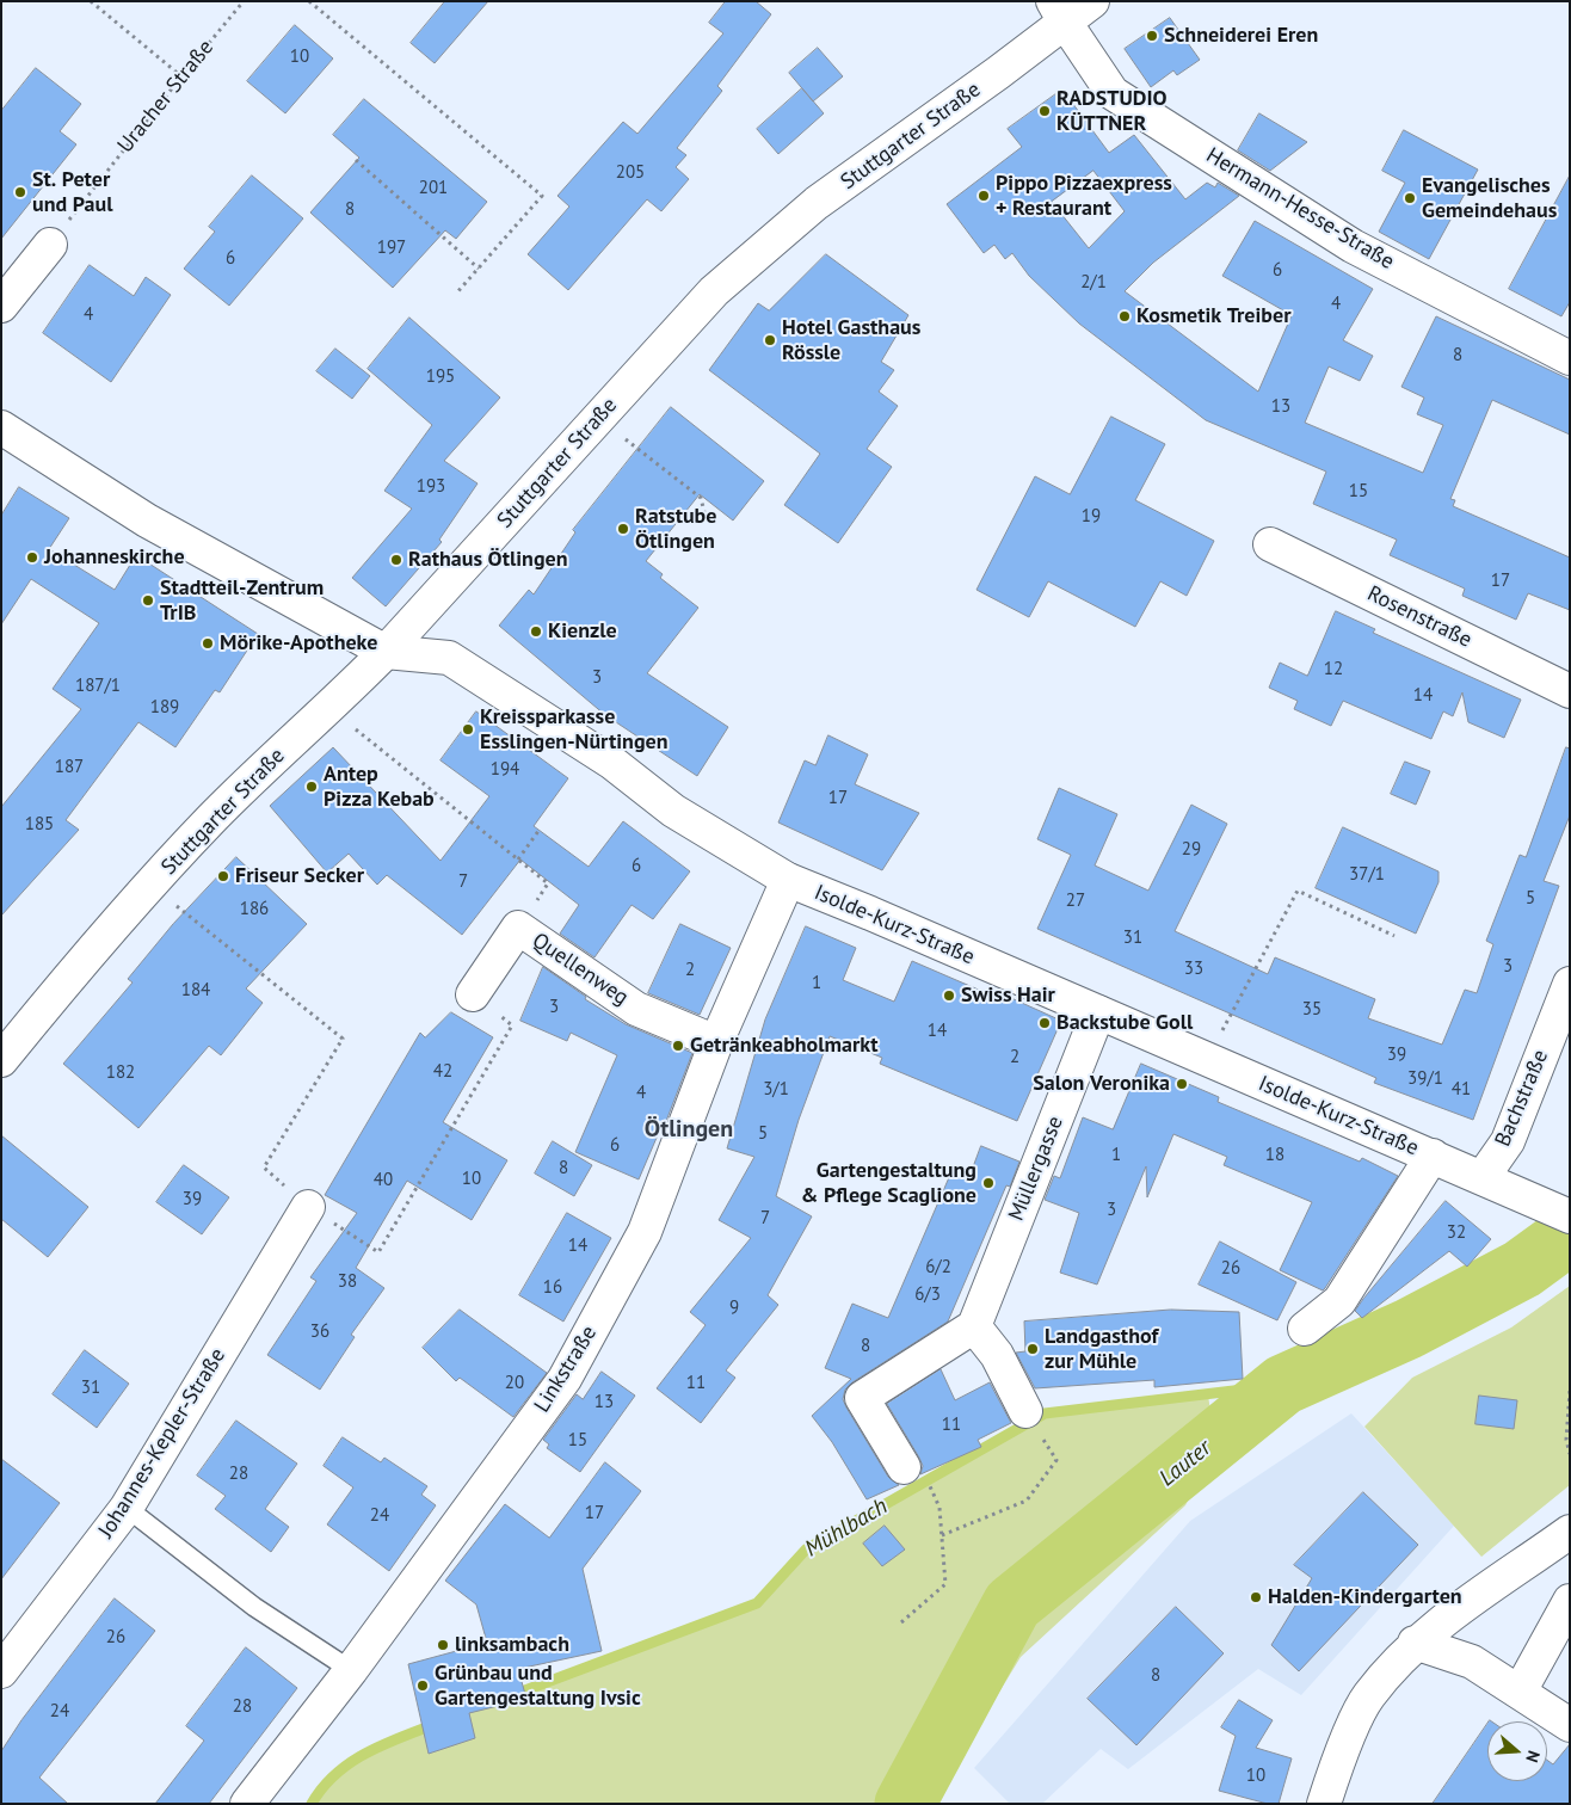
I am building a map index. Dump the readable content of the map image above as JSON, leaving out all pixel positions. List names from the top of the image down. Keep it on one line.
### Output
{"streets":{"street":["Stuttgarter Straße","Hermann-Hesse-Straße","Rosenstraße","Isolde-Kurz-Straße","Quellenweg","Bachstraße","Müllergasse","Linkstraße","Johannes-Kepler-Straße"],"path":["Uracher Straße"]},"crossings":[["Stuttgarter Straße","Hermann-Hesse-Straße"],["Stuttgarter Straße","Isolde-Kurz-Straße"],["Isolde-Kurz-Straße","Bachstraße"],["Isolde-Kurz-Straße","Müllergasse"],["Isolde-Kurz-Straße","Linkstraße"],["Quellenweg","Linkstraße"]],"districts":["Ötlingen"],"water":["Lauter","Mühlbach"],"places":["Schneiderei Eren","RADSTUDIO KÜTTNER","St. Peter und Paul","Pippo Pizzaexpress + Restaurant","Evangelisches Gemeindehaus","Kosmetik Treiber","Hotel Gasthaus Rössle","Ratstube Ötlingen","Johanneskirche","Rathaus Ötlingen","Stadtteil-Zentrum TrIB","Kienzle","Mörike-Apotheke","Kreissparkasse Esslingen-Nürtingen","Antep Pizza Kebab","Friseur Secker","Swiss Hair","Backstube Goll","Getränkeabholmarkt","Salon Veronika","Gartengestaltung & Pflege Scaglione","Landgasthof zur Mühle","Halden-Kindergarten","linksambach","Grünbau und Gartengestaltung Ivsic"],"house_numbers":["10","205","201","8","197","6","6","2/1","4","4","8","195","13","193","15","19","17","12","3","187/1","14","189","187","194","17","185","29","6","37/1","7","5","27","186","31","3","33","2","1","184","3","35","14","39","2","42","182","39/1","3/1","41","4","5","6","1","18","8","10","40","39","3","7","32","14","6/2","26","38","16","6/3","9","36","8","20","11","31","13","11","15","28","17","24","26","8","28","24","10"],"north":"right"}
